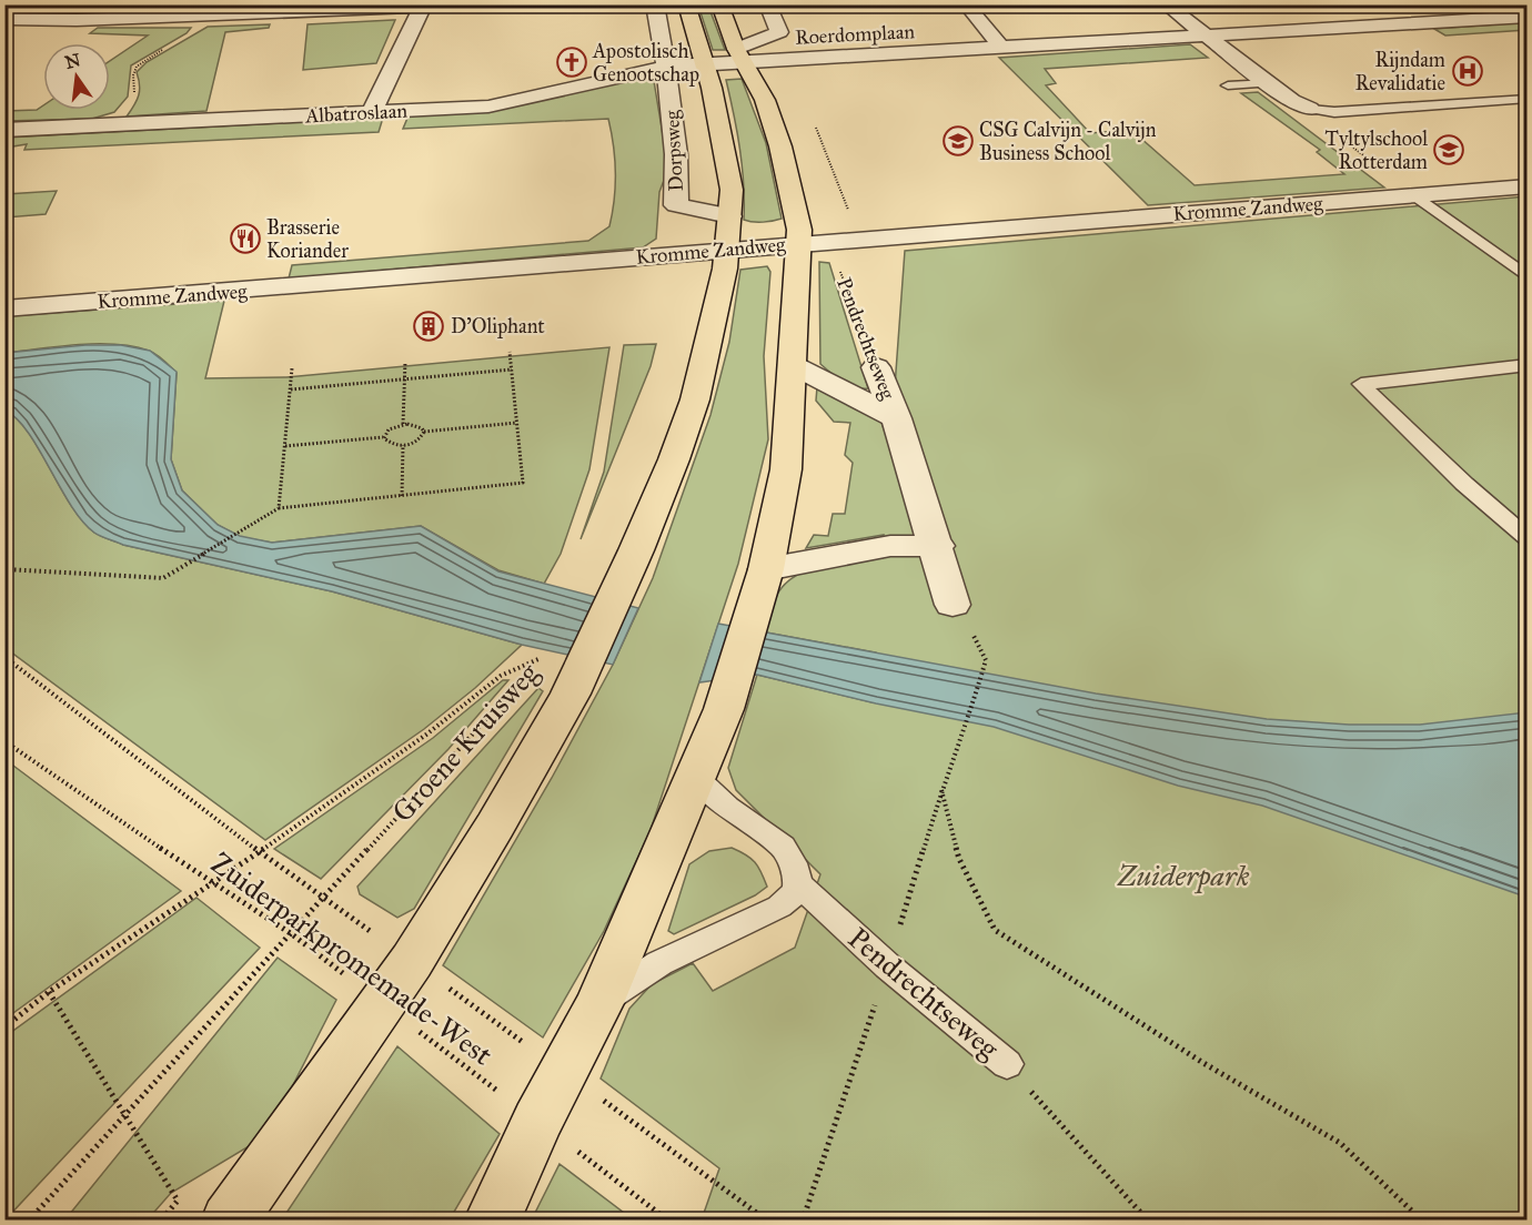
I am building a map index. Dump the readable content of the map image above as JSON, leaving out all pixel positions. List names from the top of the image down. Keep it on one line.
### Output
{"streets":{"main road":["Dorpsweg","Groene Kruisweg"],"street":["Roerdomplaan","Albatroslaan","Kromme Zandweg","Pendrechtseweg"],"path":["Zuiderparkpromemade-West"]},"crossings":[["Roerdomplaan","Albatroslaan"],["Roerdomplaan","Dorpsweg"],["Albatroslaan","Dorpsweg"],["Dorpsweg","Kromme Zandweg"],["Dorpsweg","Groene Kruisweg"],["Kromme Zandweg","Groene Kruisweg"],["Groene Kruisweg","Zuiderparkpromemade-West"]],"parks":["Zuiderpark"],"places":{"church":["Apostolisch Genootschap"],"hospital":["Rijndam Revalidatie"],"school or university":["CSG Calvijn - Calvijn Business School","Tyltylschool Rotterdam"],"restaurant":["Brasserie Koriander"],"building":["D'Oliphant"]},"north":"top"}
